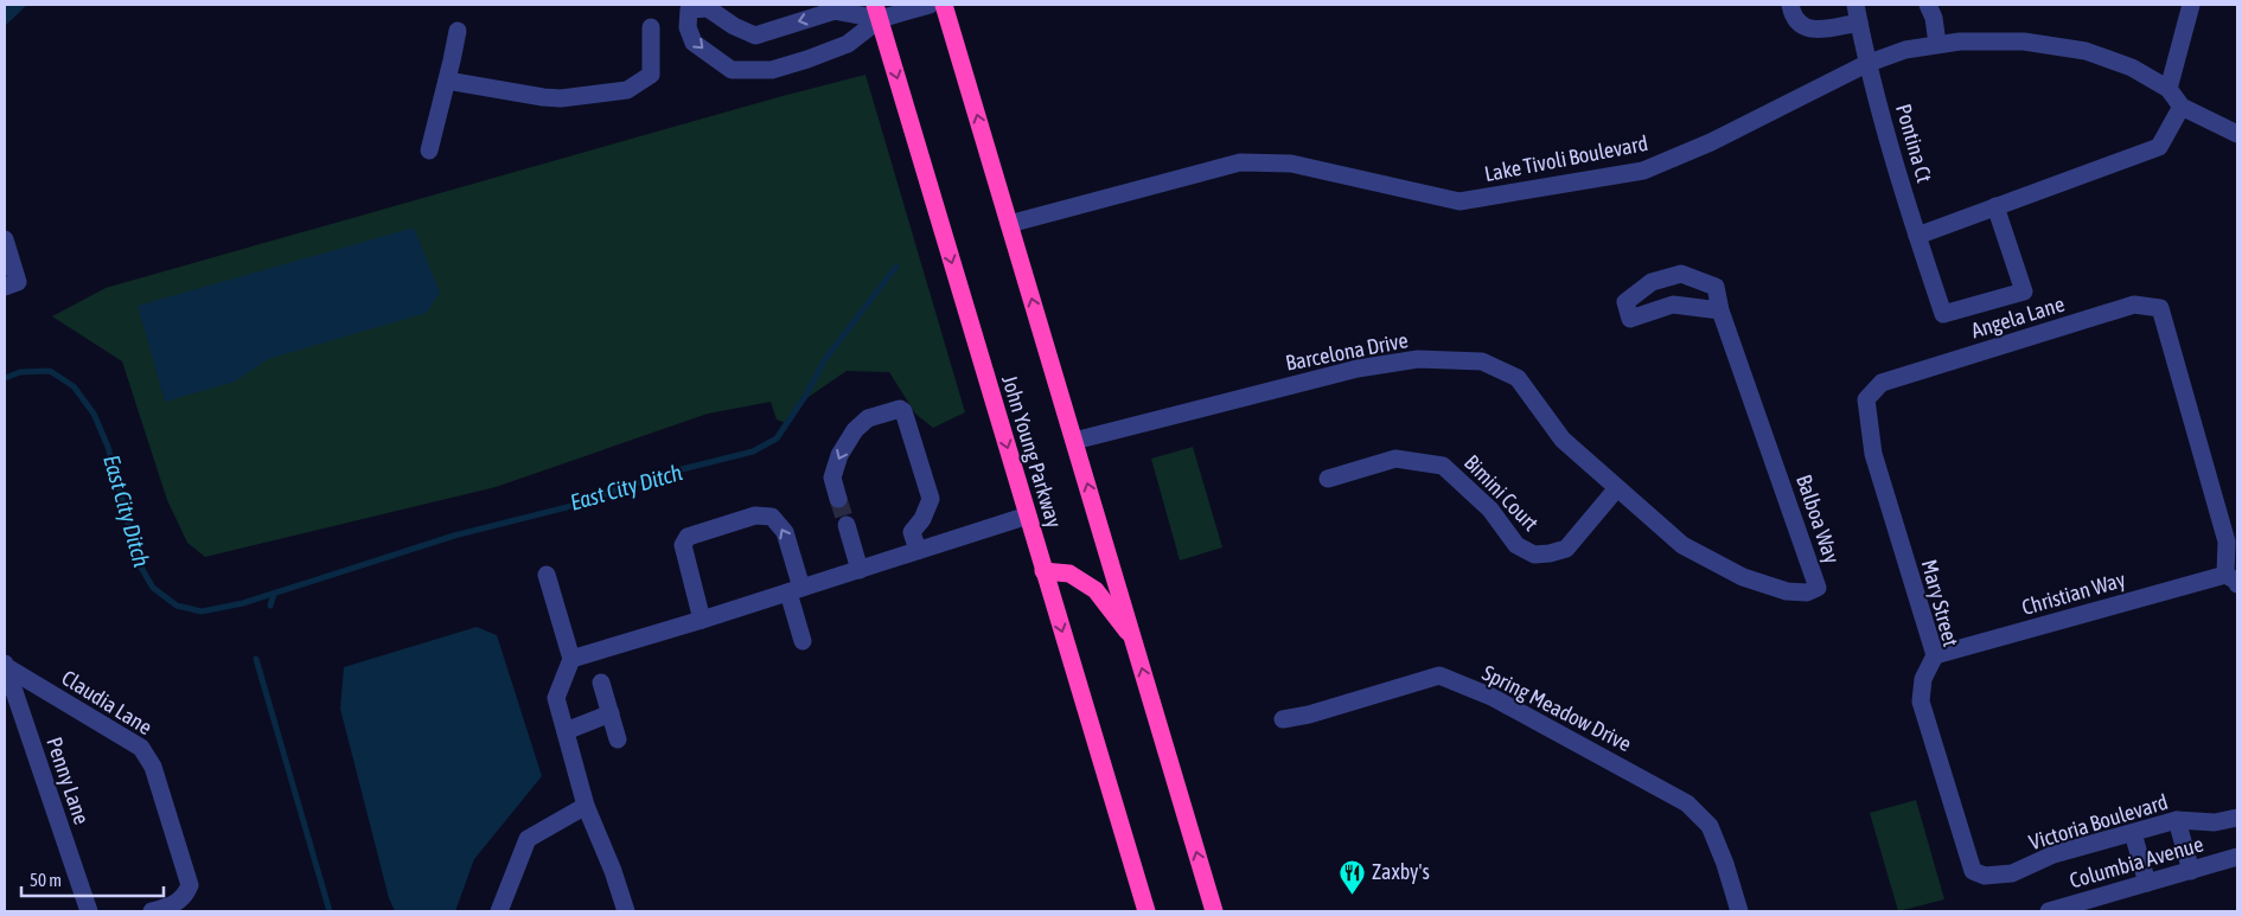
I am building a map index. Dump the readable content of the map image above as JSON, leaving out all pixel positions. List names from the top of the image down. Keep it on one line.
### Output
{"streets":{"highway":["John Young Parkway"],"street":["Pontina Ct","Lake Tivoli Boulevard","Angela Lane","Barcelona Drive","Bimini Court","Balboa Way","Christian Way","Mary Street","Claudia Lane","Spring Meadow Drive","Penny Lane","Victoria Boulevard","Columbia Avenue"]},"crossings":[["Pontina Ct","Lake Tivoli Boulevard"],["Lake Tivoli Boulevard","John Young Parkway"],["Angela Lane","Christian Way"],["Angela Lane","Mary Street"],["Barcelona Drive","John Young Parkway"],["Barcelona Drive","Bimini Court"],["Barcelona Drive","Balboa Way"],["Bimini Court","Balboa Way"],["Christian Way","Mary Street"],["Mary Street","Victoria Boulevard"],["Claudia Lane","Penny Lane"]],"water":["East City Ditch"],"places":{"restaurant":["Zaxby's"]},"scale_bar":"50 m"}
